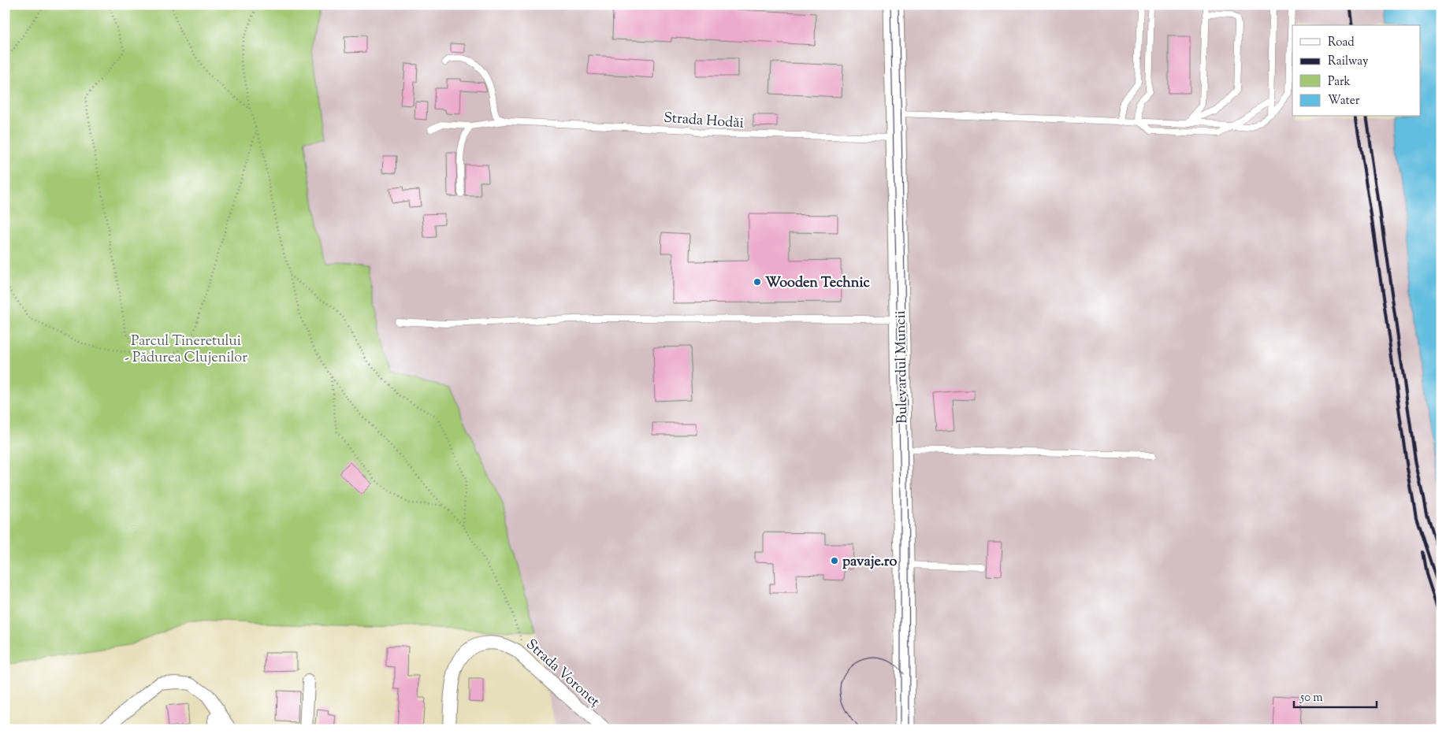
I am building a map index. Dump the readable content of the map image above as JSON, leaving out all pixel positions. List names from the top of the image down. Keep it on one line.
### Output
{"streets":{"main road":["Bulevardul Muncii"],"street":["Strada Voroneț"],"lane":["Strada Hodăi"]},"crossings":[["Strada Hodăi","Bulevardul Muncii"]],"parks":["Parcul Tineretului - Pădurea Clujenilor"],"places":["Wooden Technic","pavaje.ro"],"legend":["Road","Railway","Park","Water"],"scale_bar":"50 m"}
